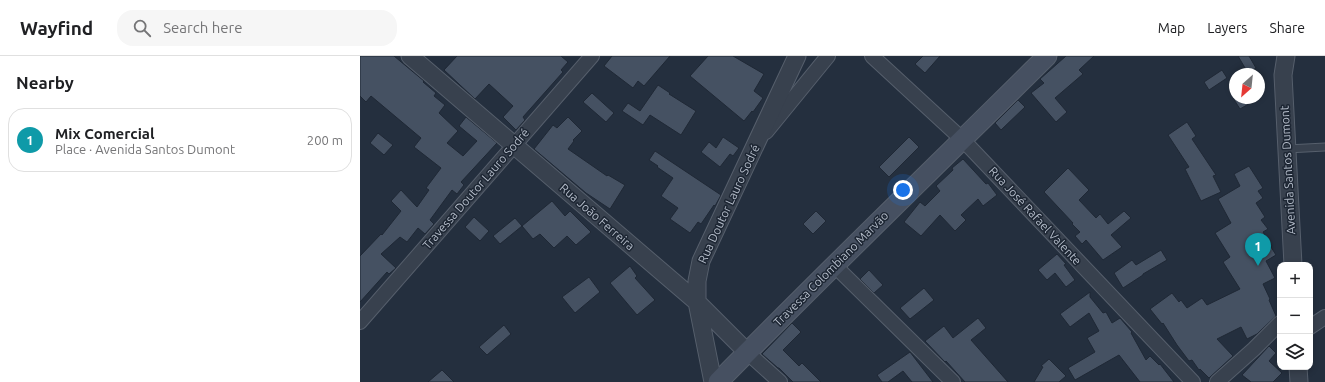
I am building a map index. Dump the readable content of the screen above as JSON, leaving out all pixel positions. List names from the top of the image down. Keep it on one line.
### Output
{"streets":{"main road":["Travessa Colombiano Marvão"],"street":["Avenida Santos Dumont","Travessa Doutor Lauro Sodré","Rua Doutor Lauro Sodré","Rua José Rafael Valente","Rua João Ferreira"]},"crossings":[["Travessa Doutor Lauro Sodré","Rua João Ferreira"],["Rua Doutor Lauro Sodré","Rua João Ferreira"],["Rua José Rafael Valente","Travessa Colombiano Marvão"],["Rua João Ferreira","Travessa Colombiano Marvão"]],"north":"bottom left","page":{"header":"Wayfind","search":"Search here","nav":["Map","Layers","Share"],"heading":"Nearby","list":[{"mark":"1","name":"Mix Comercial","note":"Place · Avenida Santos Dumont","value":"200 m"}],"pins":"1","map_buttons":["+","−"]}}
